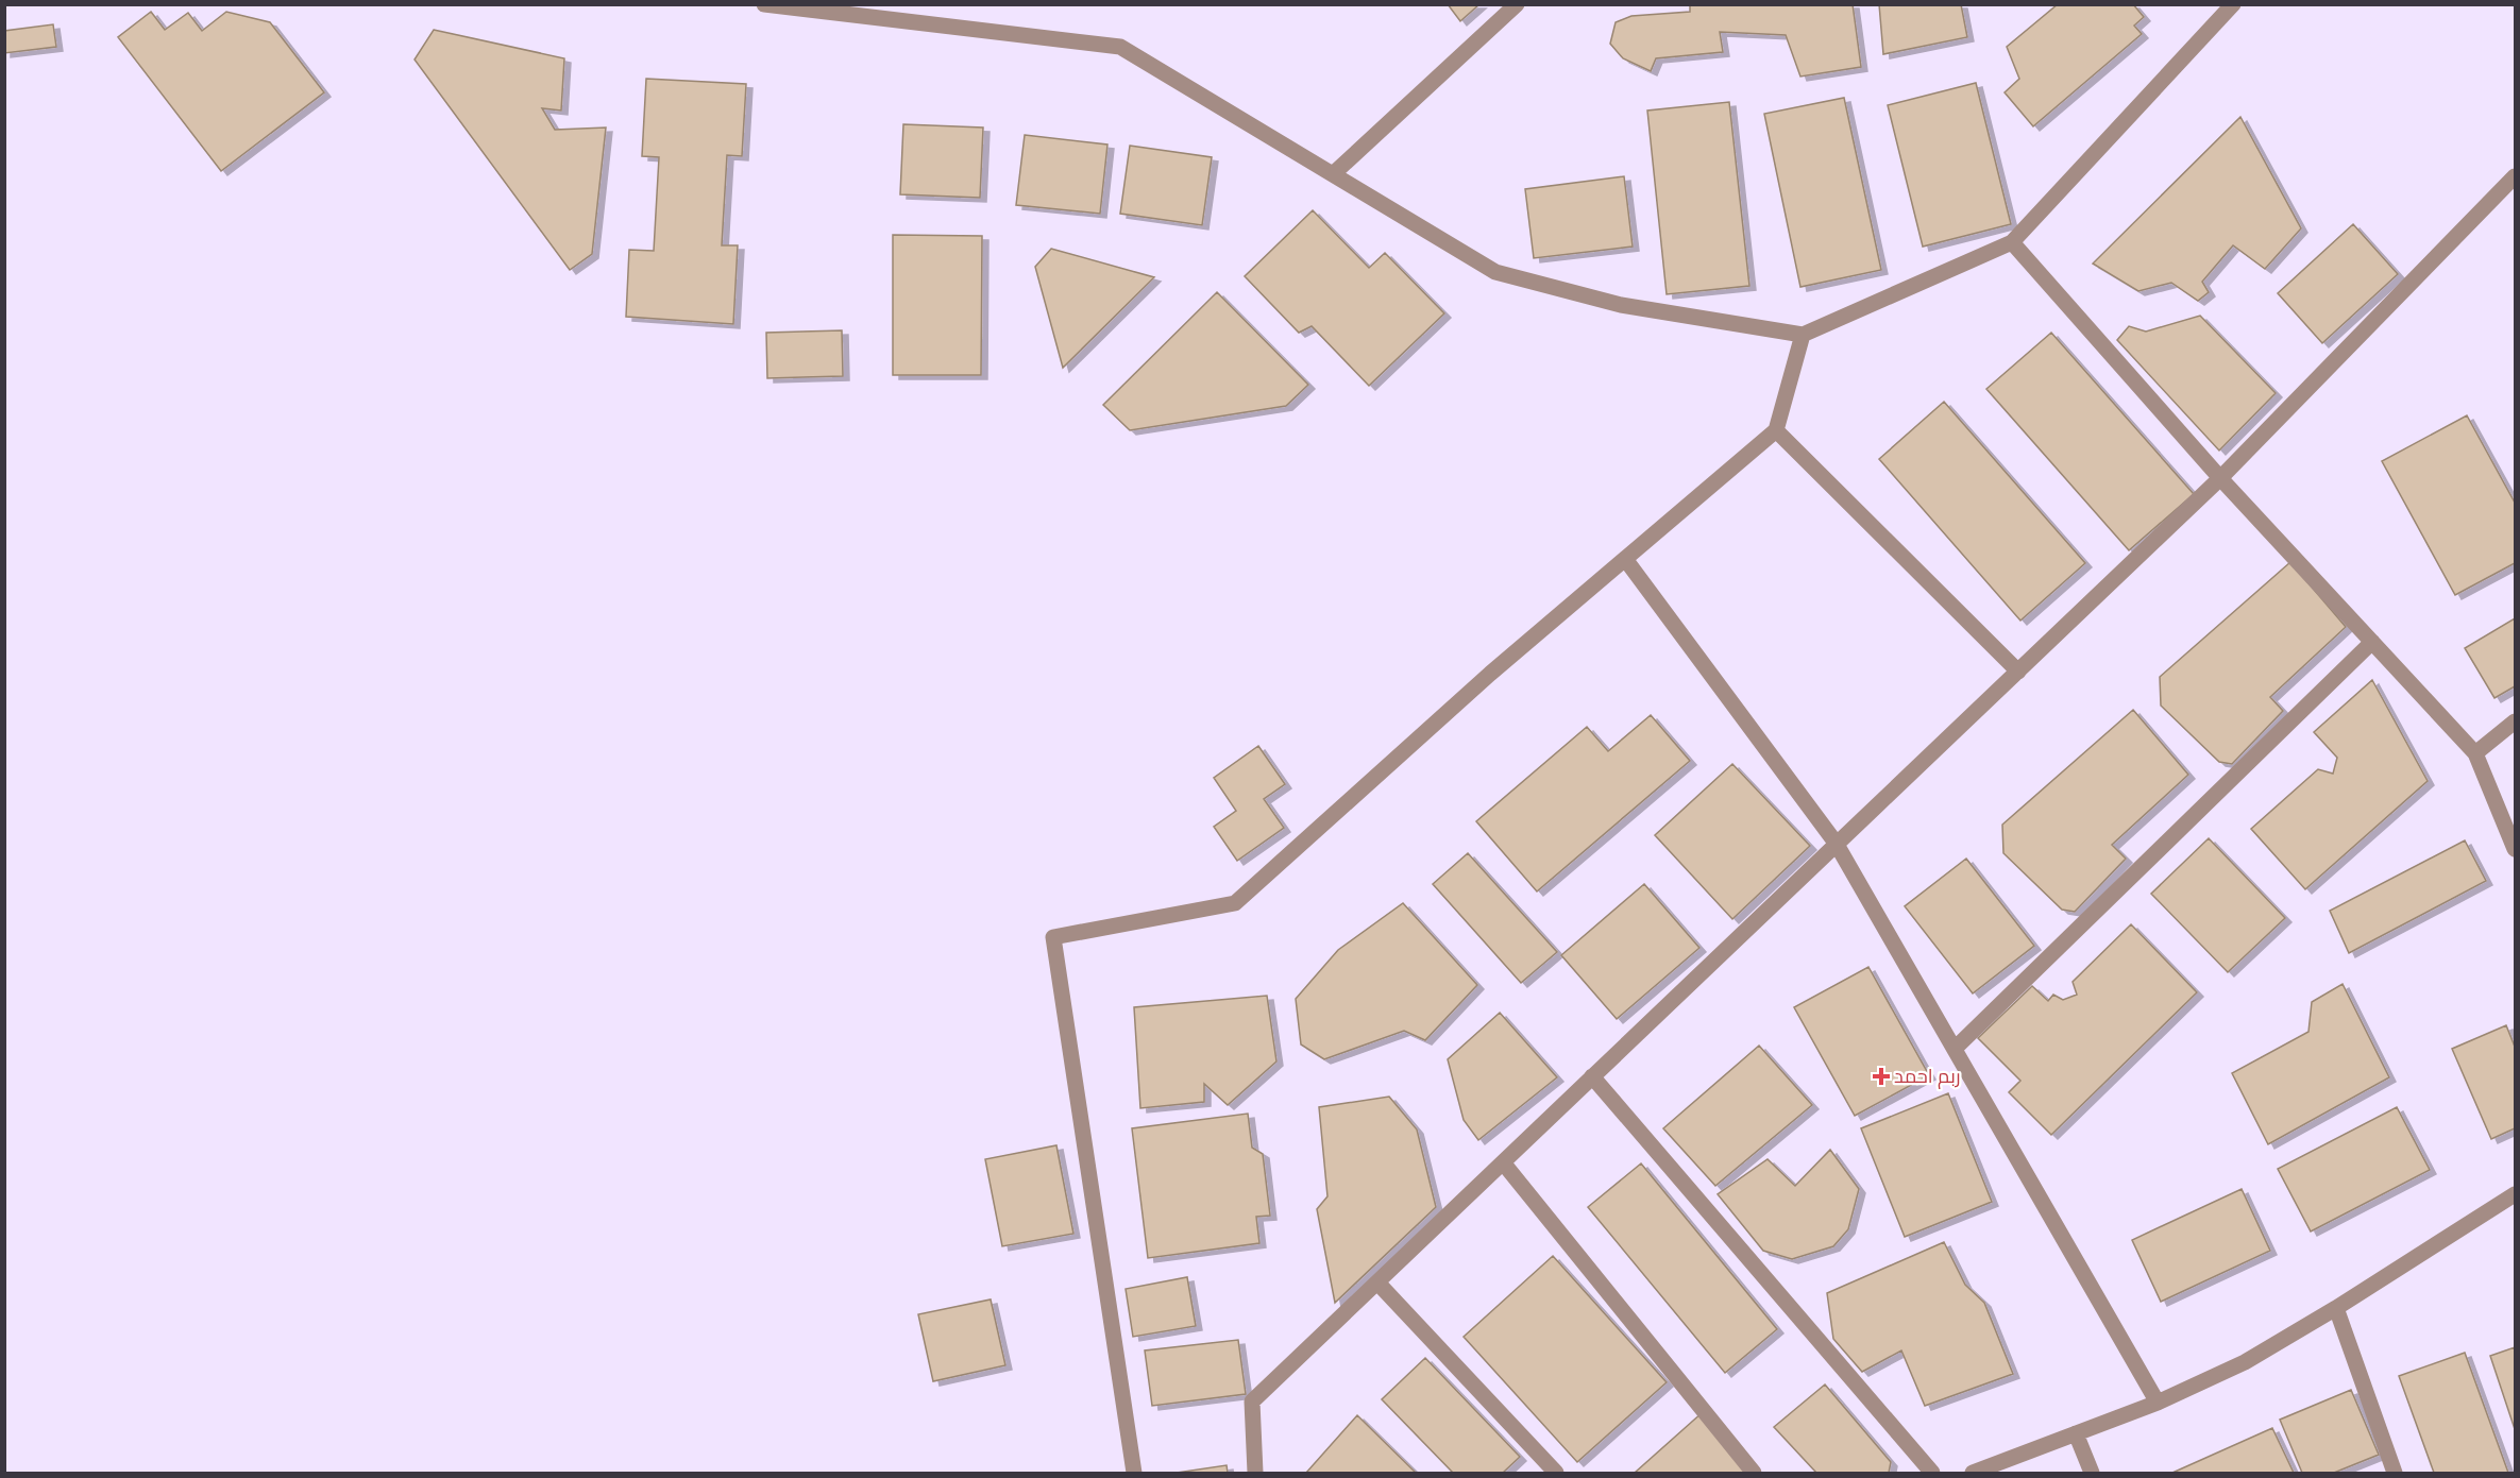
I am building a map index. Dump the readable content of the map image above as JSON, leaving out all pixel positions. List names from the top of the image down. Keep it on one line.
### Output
{"places":{"health":["ربم احمد"]}}
